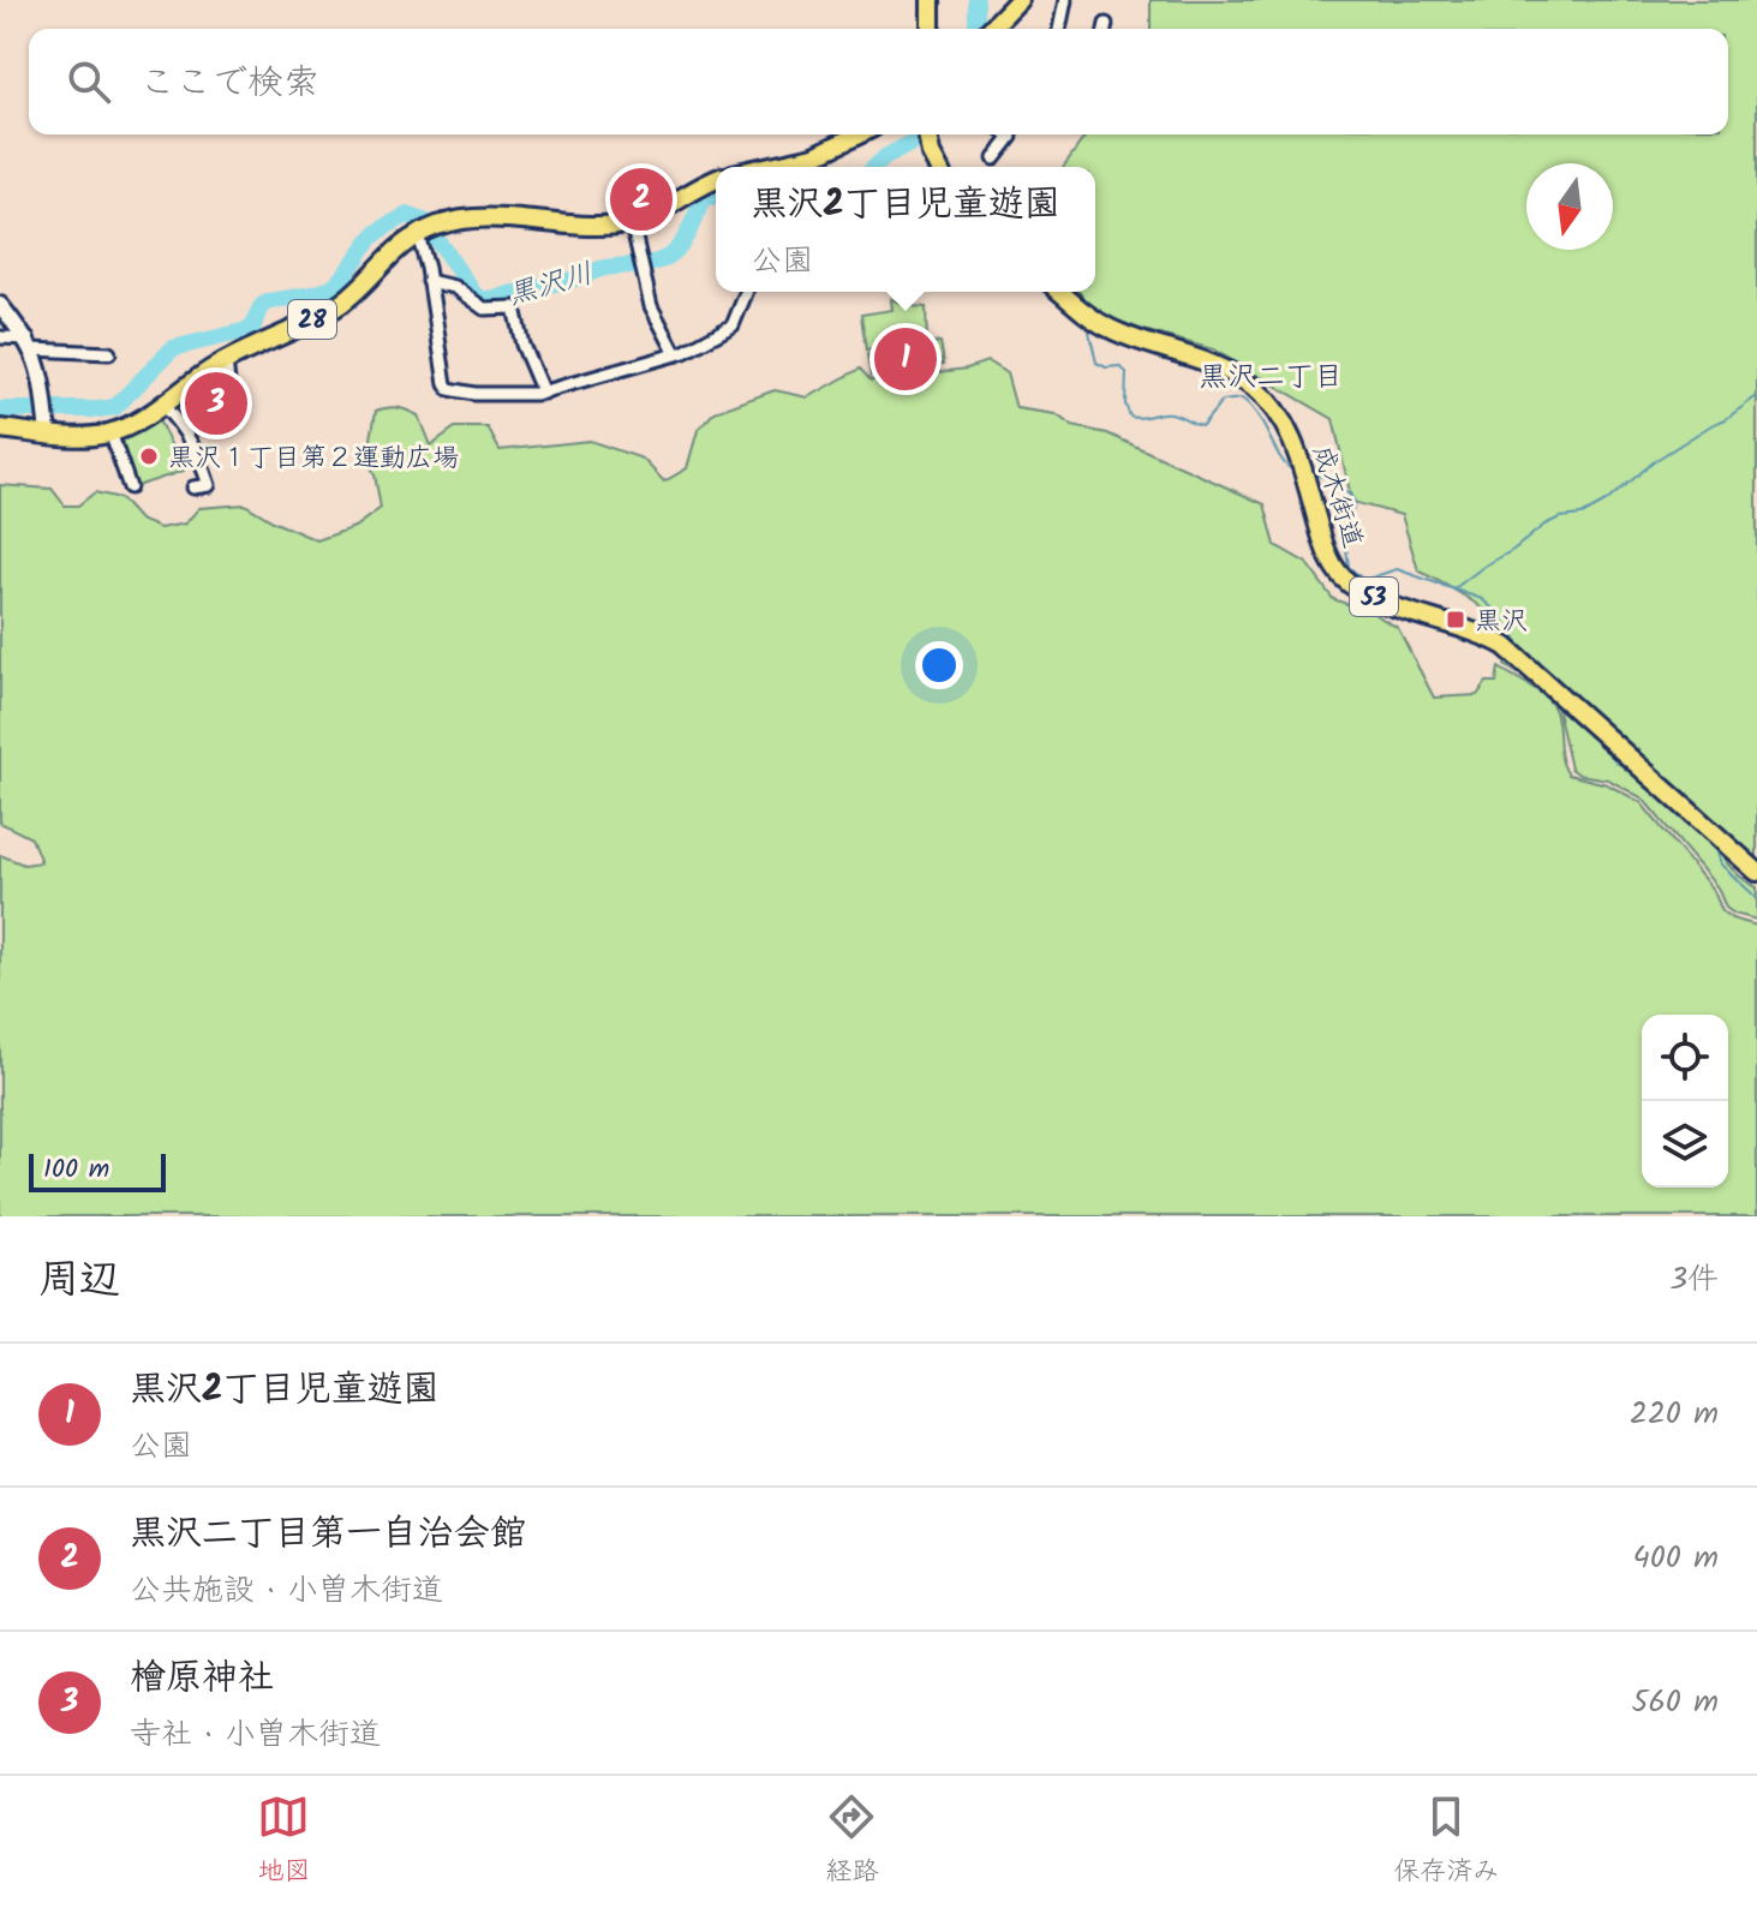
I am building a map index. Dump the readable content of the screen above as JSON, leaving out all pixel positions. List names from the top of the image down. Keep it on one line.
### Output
{"streets":{"main road":["28","成木街道","53"]},"districts":["黒沢二丁目"],"water":["黒沢川"],"places":{"other":["黒沢１丁目第２運動広場"],"transit":["黒沢"]},"scale_bar":"100 m","north":"bottom","page":{"search":"ここで検索","pins":["2","1","3"],"popup":["黒沢2丁目児童遊園","公園"],"scale":"100 m","heading":["周辺","3件"],"list":[{"mark":"1","name":"黒沢2丁目児童遊園","note":"公園","value":"220 m"},{"mark":"2","name":"黒沢二丁目第一自治会館","note":"公共施設 · 小曽木街道","value":"400 m"},{"mark":"3","name":"檜原神社","note":"寺社 · 小曽木街道","value":"560 m"}],"nav":["地図","経路","保存済み"]}}
